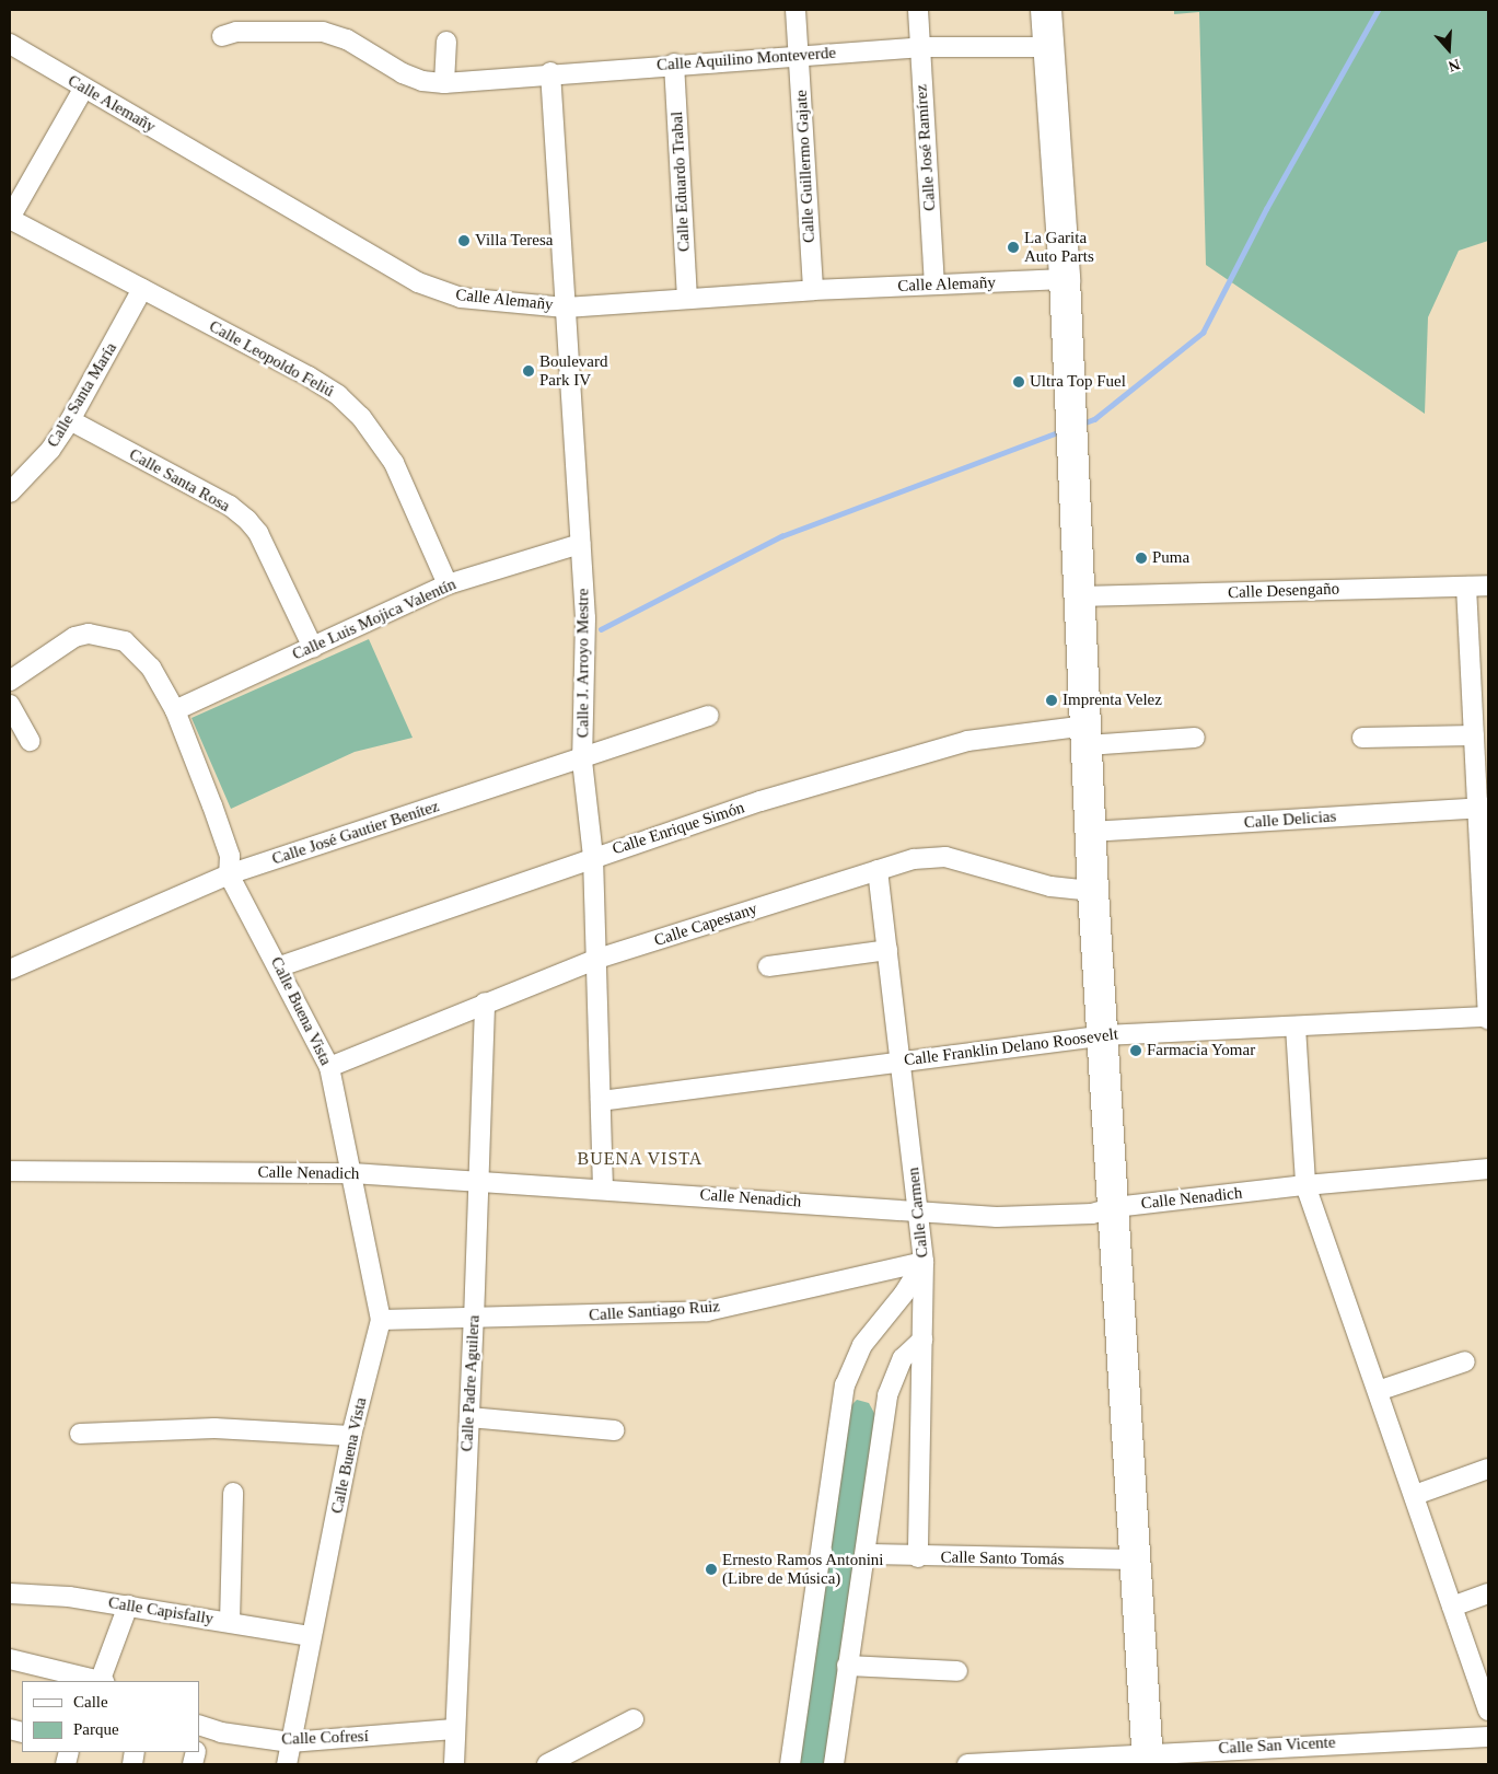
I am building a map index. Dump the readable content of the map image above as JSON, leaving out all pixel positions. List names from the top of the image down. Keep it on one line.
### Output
{"streets":{"street":["Calle Aquilino Monteverde","Calle Alemañy","Calle José Ramírez","Calle Guillermo Gajate","Calle Eduardo Trabal","Calle Leopoldo Feliú","Calle Santa María","Calle Santa Rosa","Calle Desengaño","Calle Luis Mojica Valentín","Calle J. Arroyo Mestre","Calle Delicias","Calle Enrique Simón","Calle José Gautier Benítez","Calle Capestany","Calle Buena Vista","Calle Franklin Delano Roosevelt","Calle Nenadich","Calle Carmen","Calle Santiago Ruiz","Calle Padre Aguilera","Calle Santo Tomás","Calle Capisfally","Calle Cofresí","Calle San Vicente"]},"crossings":[["Calle Aquilino Monteverde","Calle José Ramírez"],["Calle Aquilino Monteverde","Calle Guillermo Gajate"],["Calle Aquilino Monteverde","Calle Eduardo Trabal"],["Calle Aquilino Monteverde","Calle J. Arroyo Mestre"],["Calle Alemañy","Calle José Ramírez"],["Calle Alemañy","Calle Guillermo Gajate"],["Calle Alemañy","Calle Eduardo Trabal"],["Calle Alemañy","Calle J. Arroyo Mestre"],["Calle Leopoldo Feliú","Calle Santa María"],["Calle Leopoldo Feliú","Calle Luis Mojica Valentín"],["Calle Santa María","Calle Santa Rosa"],["Calle Santa Rosa","Calle Luis Mojica Valentín"],["Calle Luis Mojica Valentín","Calle J. Arroyo Mestre"],["Calle Luis Mojica Valentín","Calle Buena Vista"],["Calle J. Arroyo Mestre","Calle Enrique Simón"],["Calle J. Arroyo Mestre","Calle José Gautier Benítez"],["Calle J. Arroyo Mestre","Calle Capestany"],["Calle J. Arroyo Mestre","Calle Franklin Delano Roosevelt"],["Calle J. Arroyo Mestre","Calle Nenadich"],["Calle Enrique Simón","Calle Buena Vista"],["Calle José Gautier Benítez","Calle Buena Vista"],["Calle Capestany","Calle Buena Vista"],["Calle Capestany","Calle Carmen"],["Calle Capestany","Calle Padre Aguilera"],["Calle Buena Vista","Calle Nenadich"],["Calle Buena Vista","Calle Santiago Ruiz"],["Calle Buena Vista","Calle Capisfally"],["Calle Buena Vista","Calle Cofresí"],["Calle Franklin Delano Roosevelt","Calle Carmen"],["Calle Nenadich","Calle Carmen"],["Calle Nenadich","Calle Padre Aguilera"],["Calle Carmen","Calle Santiago Ruiz"],["Calle Carmen","Calle Santo Tomás"],["Calle Santiago Ruiz","Calle Padre Aguilera"],["Calle Padre Aguilera","Calle Cofresí"]],"districts":["BUENA VISTA"],"places":["Villa Teresa","La Garita Auto Parts","Boulevard Park IV","Ultra Top Fuel","Puma","Imprenta Velez","Farmacia Yomar","Ernesto Ramos Antonini (Libre de Música)"],"legend":["Calle","Parque"],"north":"bottom"}
